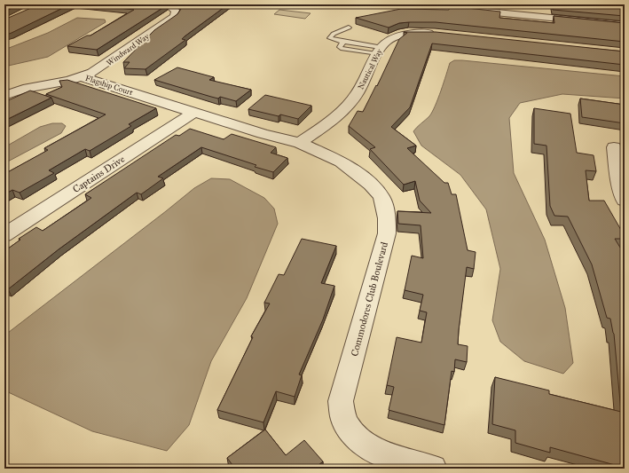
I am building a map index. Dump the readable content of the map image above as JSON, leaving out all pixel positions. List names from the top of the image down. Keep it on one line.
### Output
{"streets":{"street":["Windward Way","Nautical Way","Flagship Court","Captains Drive","Commodores Club Boulevard"]},"crossings":[["Windward Way","Flagship Court"],["Nautical Way","Commodores Club Boulevard"],["Flagship Court","Captains Drive"],["Flagship Court","Commodores Club Boulevard"],["Captains Drive","Commodores Club Boulevard"]]}
